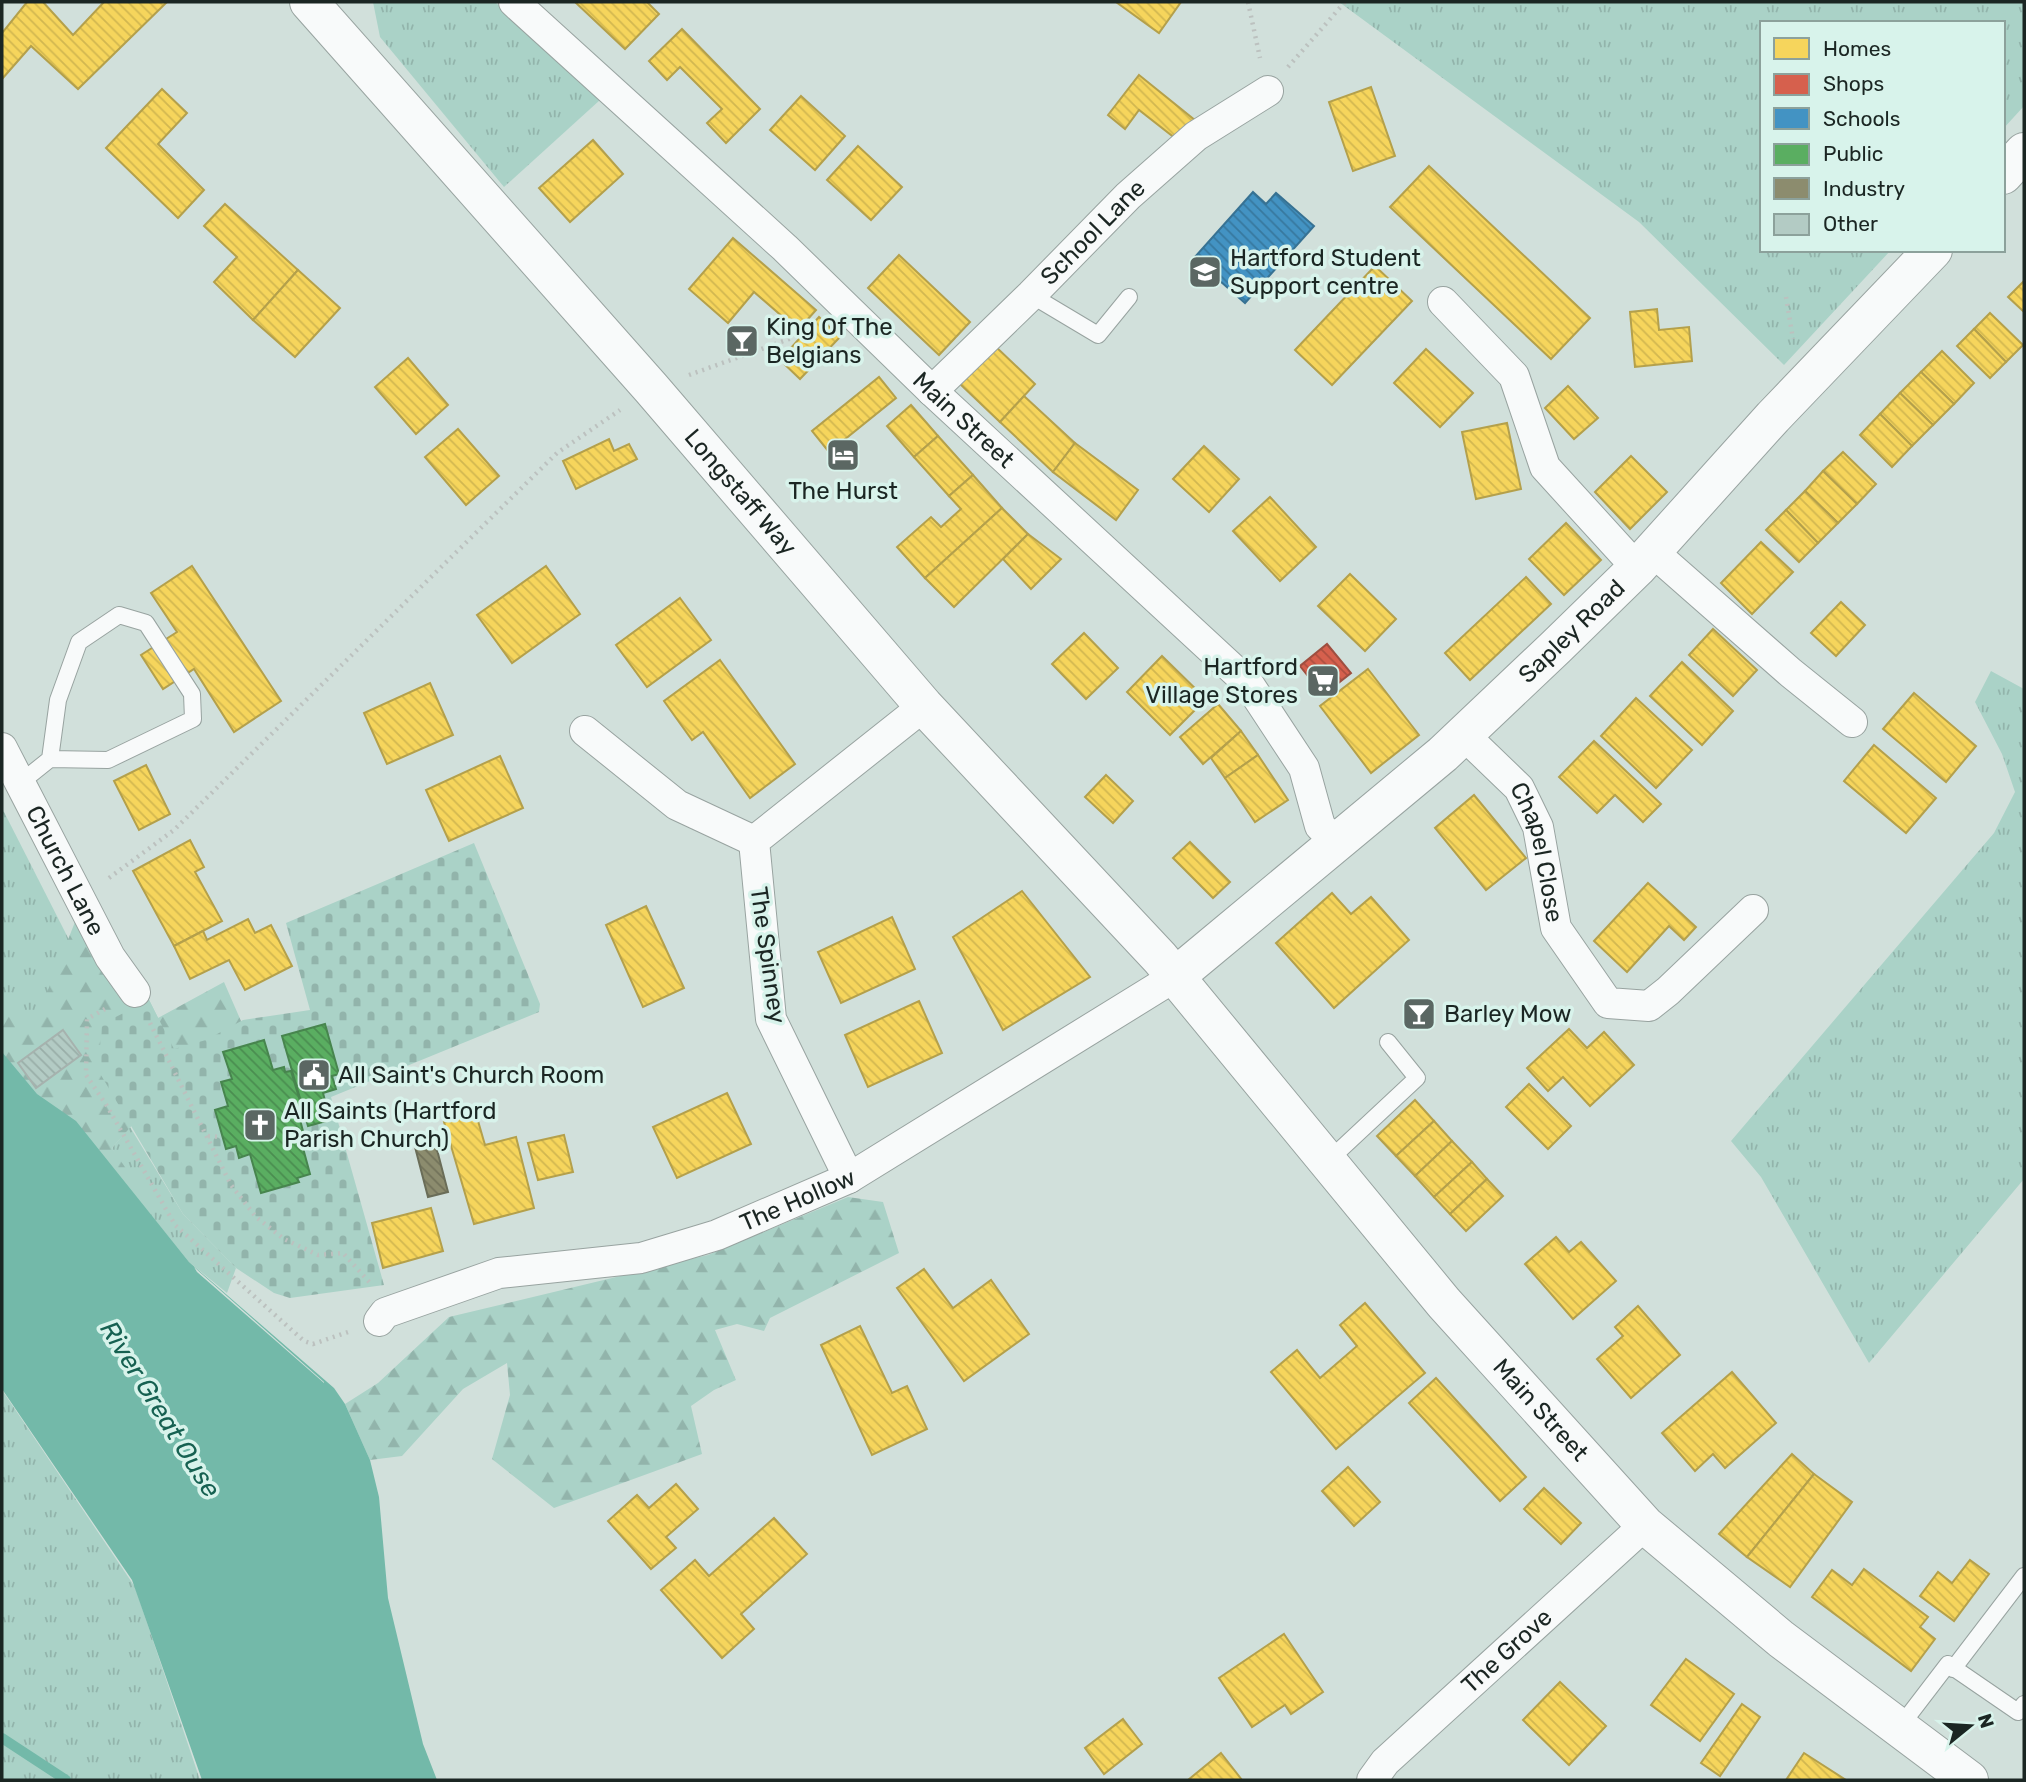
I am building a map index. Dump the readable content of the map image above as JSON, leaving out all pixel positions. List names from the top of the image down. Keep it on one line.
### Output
{"streets":{"main road":["Main Street","Longstaff Way","Sapley Road"],"street":["School Lane","Chapel Close","Church Lane","The Spinney","The Hollow","The Grove"]},"crossings":[["School Lane","Main Street"],["Main Street","Longstaff Way"],["Main Street","Sapley Road"],["Main Street","The Hollow"],["Main Street","The Grove"],["Longstaff Way","Sapley Road"],["Longstaff Way","The Hollow"],["Sapley Road","Chapel Close"],["Sapley Road","The Hollow"],["The Spinney","The Hollow"]],"water":["River Great Ouse"],"places":{"school or university":["Hartford Student Support centre"],"bar":["King Of The Belgians","Barley Mow"],"hotel":["The Hurst"],"supermarket":["Hartford Village Stores"],"public building":["All Saint's Church Room"],"church":["All Saints (Hartford Parish Church)"]},"legend":["Homes","Shops","Schools","Public","Industry","Other"],"north":"right"}
